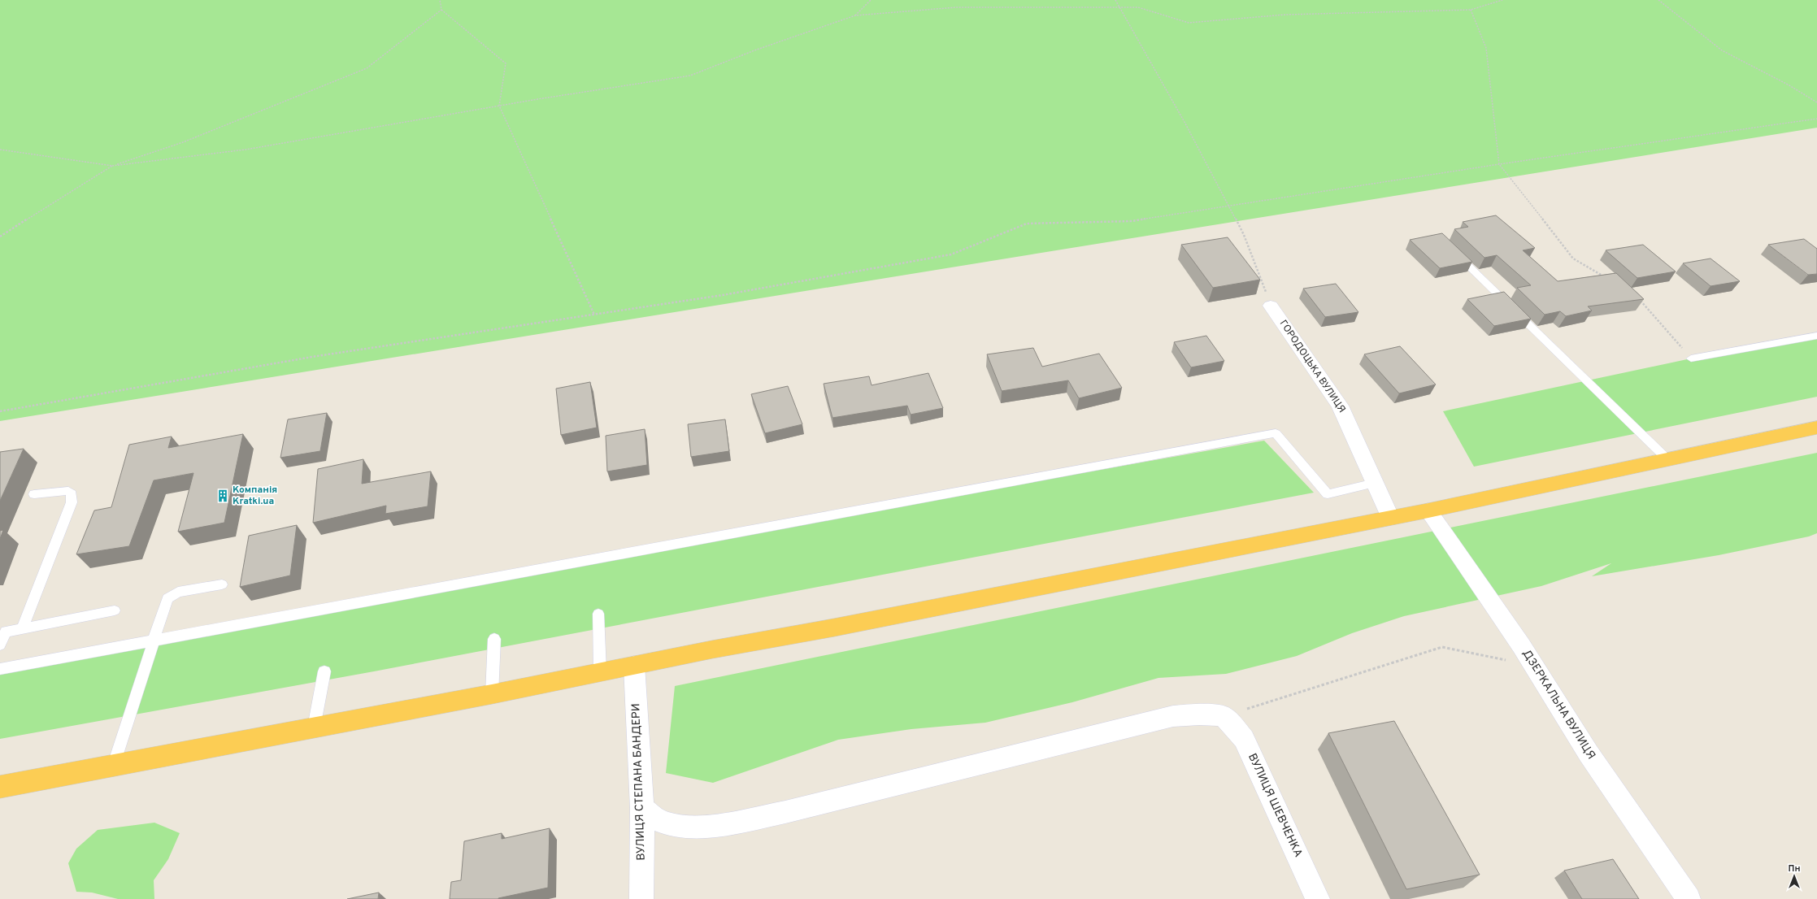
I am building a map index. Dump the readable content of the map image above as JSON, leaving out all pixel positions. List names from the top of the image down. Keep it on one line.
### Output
{"streets":{"street":["ГОРОДОЦЬКА ВУЛИЦЯ","ДЗЕРКАЛЬНА ВУЛИЦЯ","ВУЛИЦЯ СТЕПАНА БАНДЕРИ","ВУЛИЦЯ ШЕВЧЕНКА"]},"places":{"building":["Компанія Kratki.ua"]},"north":"top"}
